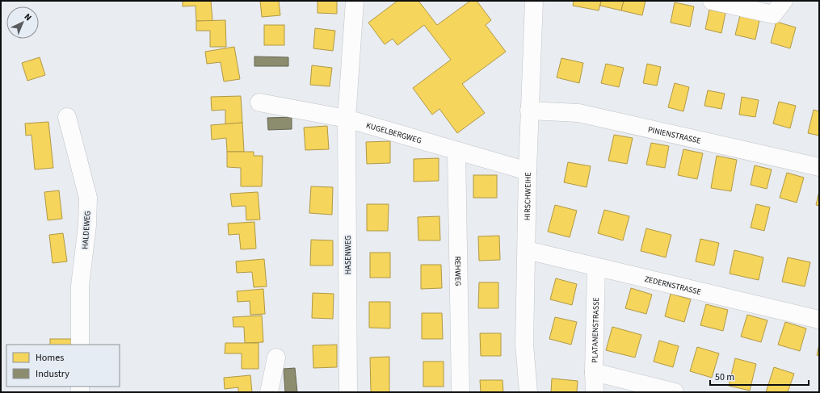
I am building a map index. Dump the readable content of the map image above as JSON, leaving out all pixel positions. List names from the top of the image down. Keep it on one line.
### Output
{"streets":{"street":["KUGELBERGWEG","PINIENSTRASSE","HIRSCHWEIHE","HALDEWEG","HASENWEG","REHWEG","ZEDERNSTRASSE","PLATANENSTRASSE"]},"crossings":[["KUGELBERGWEG","HIRSCHWEIHE"],["KUGELBERGWEG","HASENWEG"],["KUGELBERGWEG","REHWEG"],["PINIENSTRASSE","HIRSCHWEIHE"],["HIRSCHWEIHE","ZEDERNSTRASSE"],["ZEDERNSTRASSE","PLATANENSTRASSE"]],"legend":["Homes","Industry"],"scale_bar":"50 m","north":"top right"}
